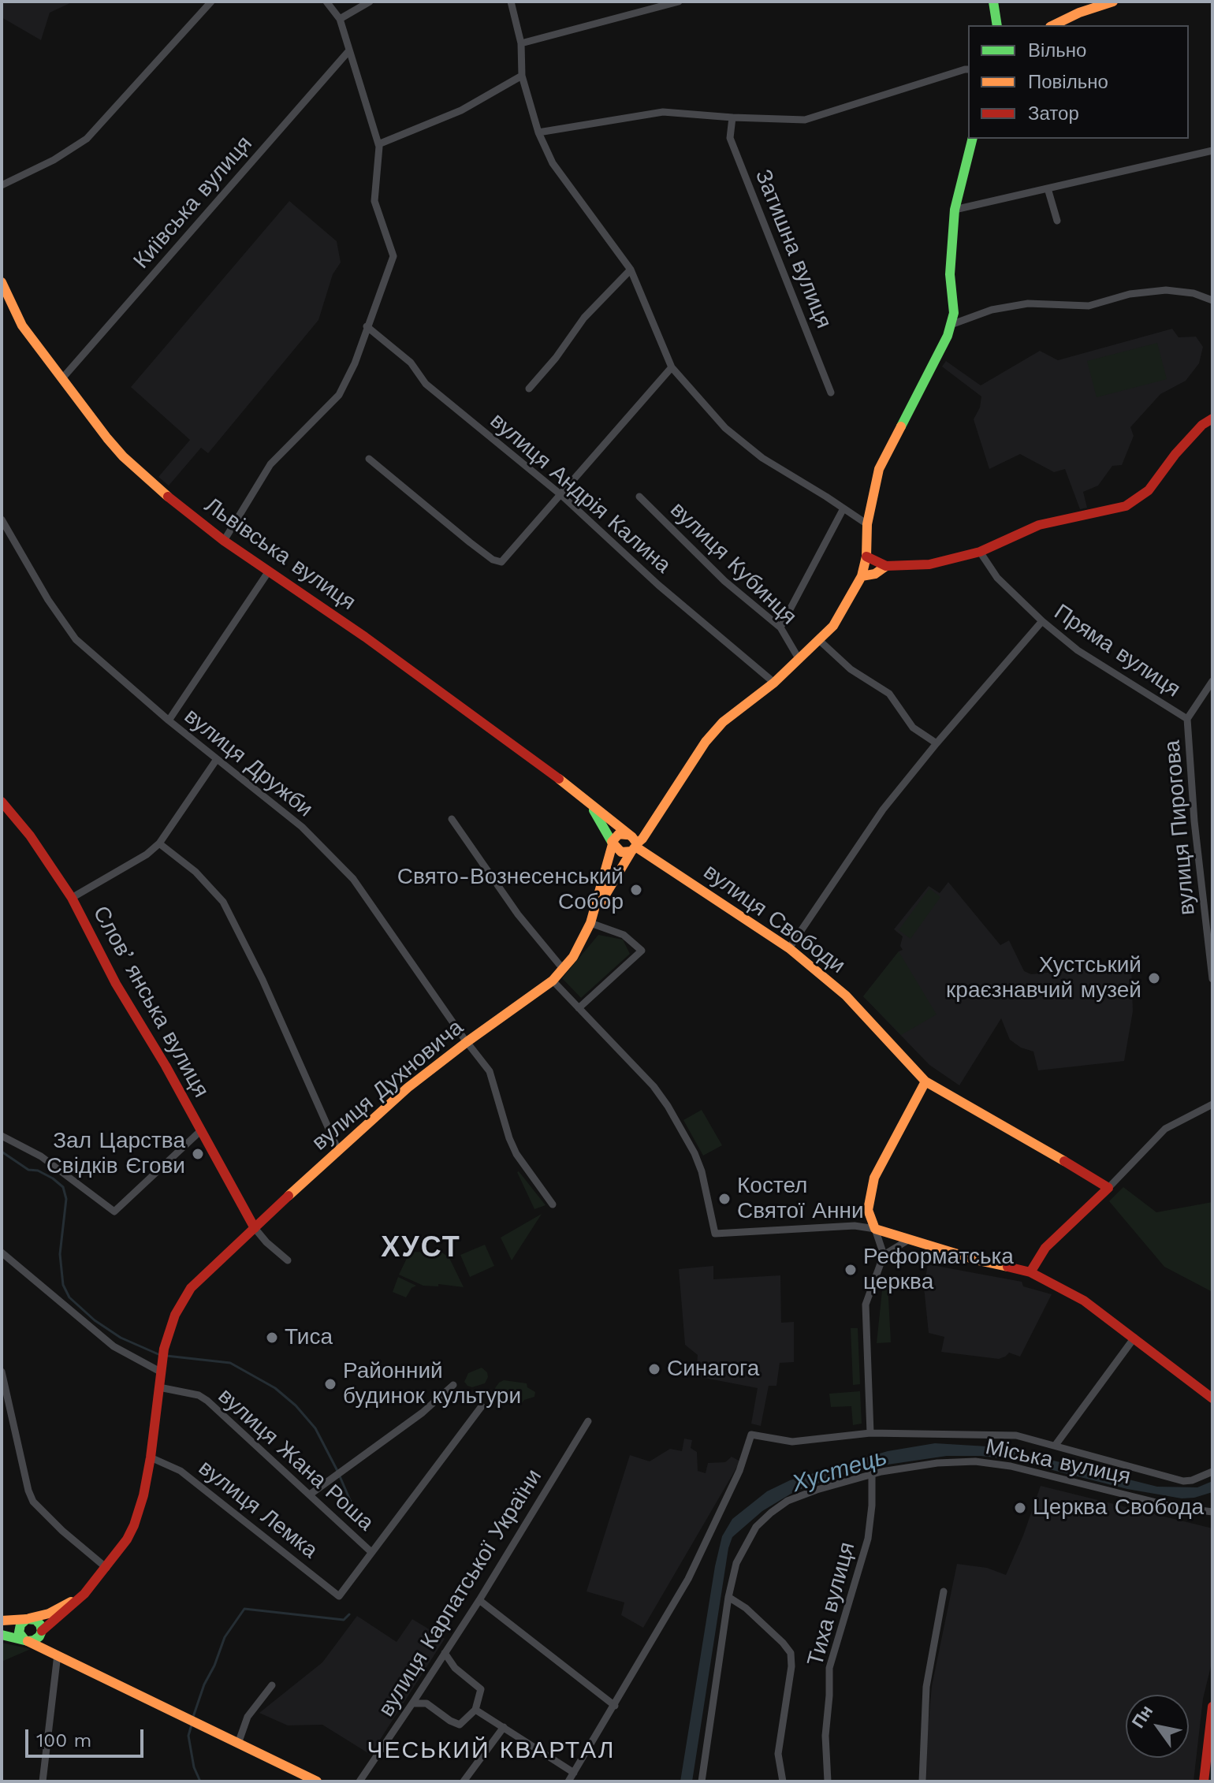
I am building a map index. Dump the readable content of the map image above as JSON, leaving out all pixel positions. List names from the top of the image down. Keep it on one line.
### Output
{"streets":{"main road":["Львівська вулиця","вулиця Свободи","Словʼянська вулиця","вулиця Духновича"],"street":["Київська вулиця","Затишна вулиця","вулиця Андрія Калина","вулиця Кубинця","Пряма вулиця","вулиця Дружби","вулиця Пирогова","вулиця Жана Роша","Міська вулиця","вулиця Лемка","вулиця Карпатської України","Тиха вулиця"]},"crossings":[["Київська вулиця","Львівська вулиця"],["Львівська вулиця","вулиця Свободи"],["Пряма вулиця","вулиця Пирогова"],["вулиця Дружби","вулиця Духновича"],["Словʼянська вулиця","вулиця Духновича"],["вулиця Духновича","вулиця Жана Роша"],["вулиця Духновича","вулиця Лемка"],["вулиця Жана Роша","вулиця Лемка"],["Міська вулиця","Тиха вулиця"]],"districts":["ХУСТ","ЧЕСЬКИЙ КВАРТАЛ"],"water":["Хустець"],"places":["Свято-Вознесенський Собор","Хустський краєзнавчий музей","Зал Царства Свідків Єгови","Костел Святої Анни","Реформатська церква","Тиса","Синагога","Районний будинок культури","Церква Свобода"],"legend":["Вільно","Повільно","Затор"],"scale_bar":"100 m","north":"top left"}
